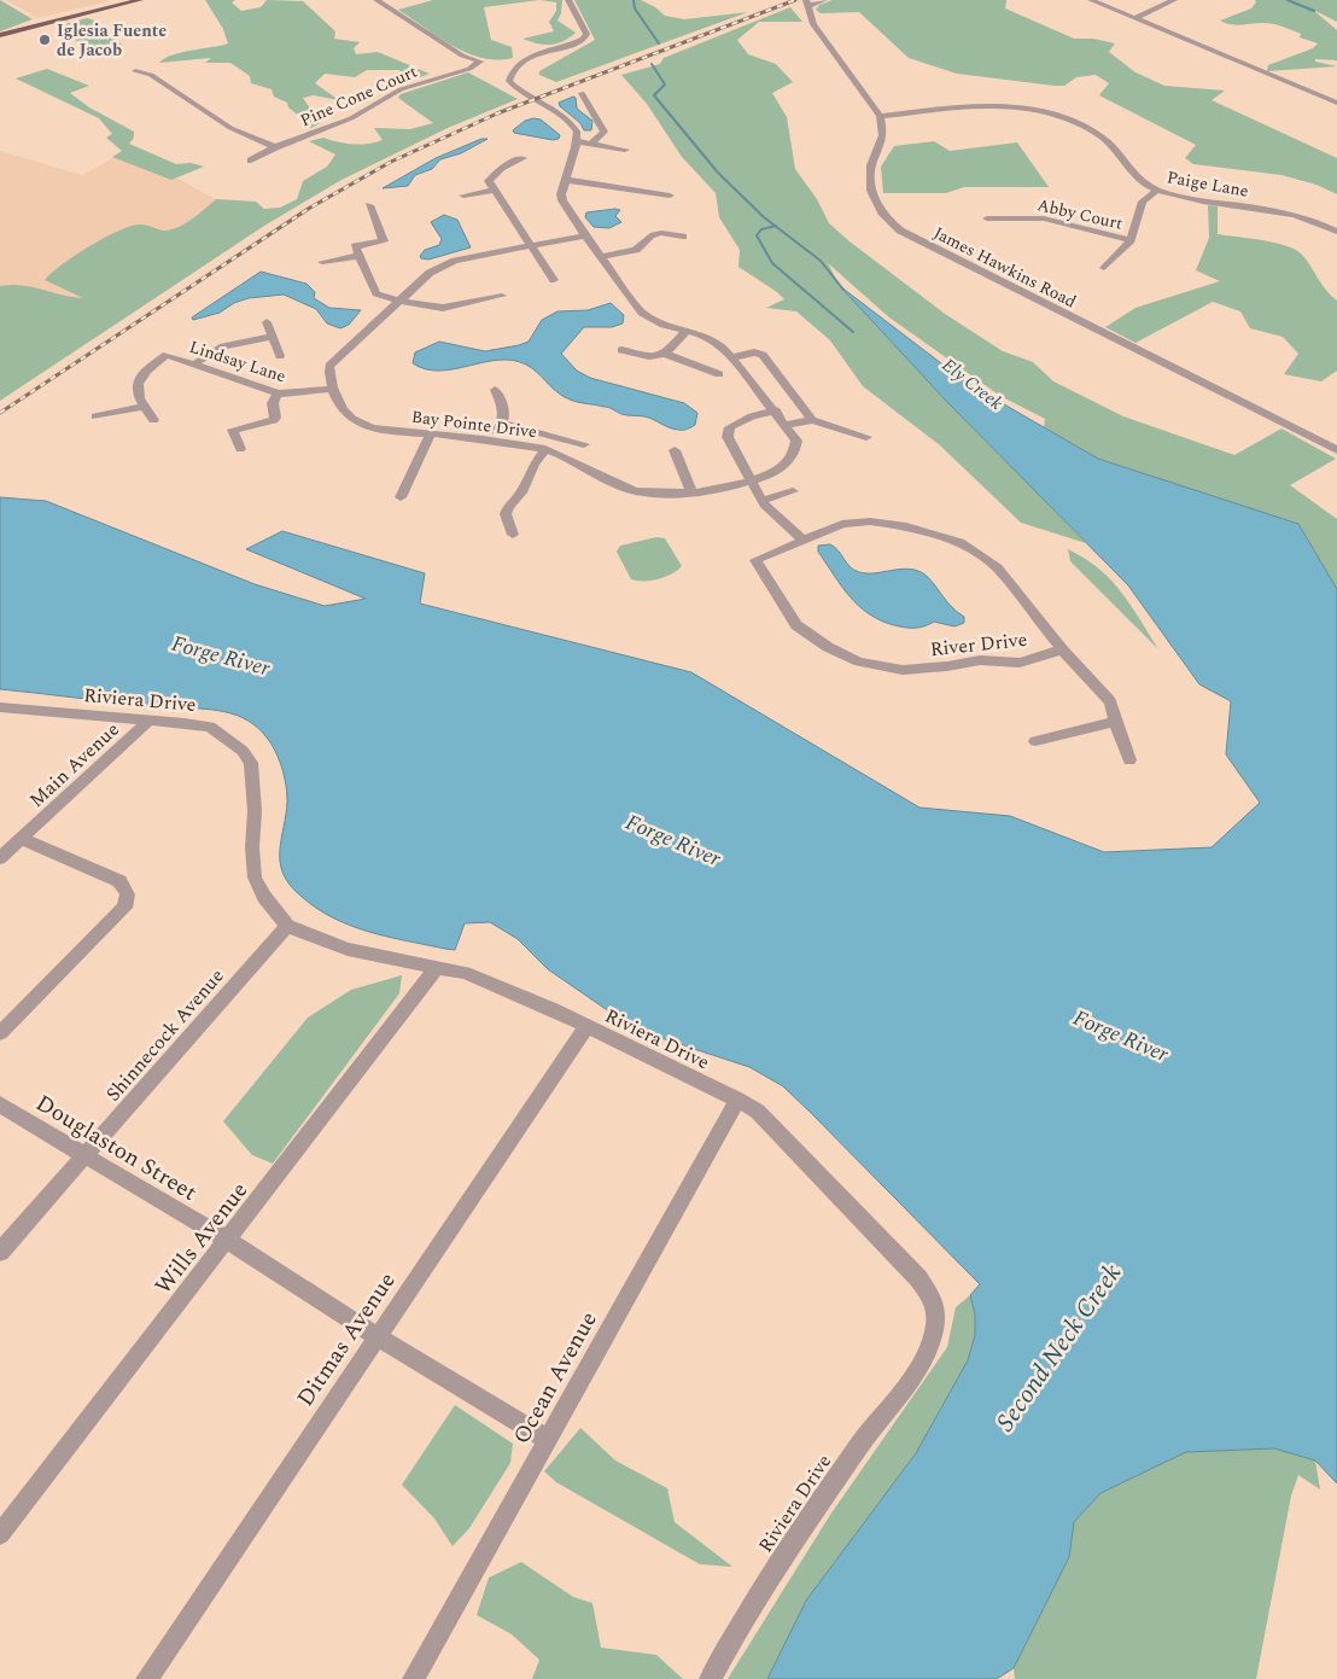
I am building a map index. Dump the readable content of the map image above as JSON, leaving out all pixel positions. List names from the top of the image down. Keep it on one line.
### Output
{"streets":{"street":["Pine Cone Court","Paige Lane","Abby Court","James Hawkins Road","Lindsay Lane","Bay Pointe Drive","River Drive","Riviera Drive","Main Avenue","Shinnecock Avenue","Douglaston Street","Wills Avenue","Ditmas Avenue","Ocean Avenue"]},"crossings":[["Paige Lane","James Hawkins Road"],["Lindsay Lane","Bay Pointe Drive"],["Riviera Drive","Main Avenue"],["Riviera Drive","Shinnecock Avenue"],["Riviera Drive","Wills Avenue"],["Riviera Drive","Ditmas Avenue"],["Riviera Drive","Ocean Avenue"],["Shinnecock Avenue","Douglaston Street"],["Douglaston Street","Wills Avenue"],["Douglaston Street","Ditmas Avenue"],["Douglaston Street","Ocean Avenue"]],"water":["Ely Creek","Forge River","Second Neck Creek"],"places":["Iglesia Fuente de Jacob"]}
